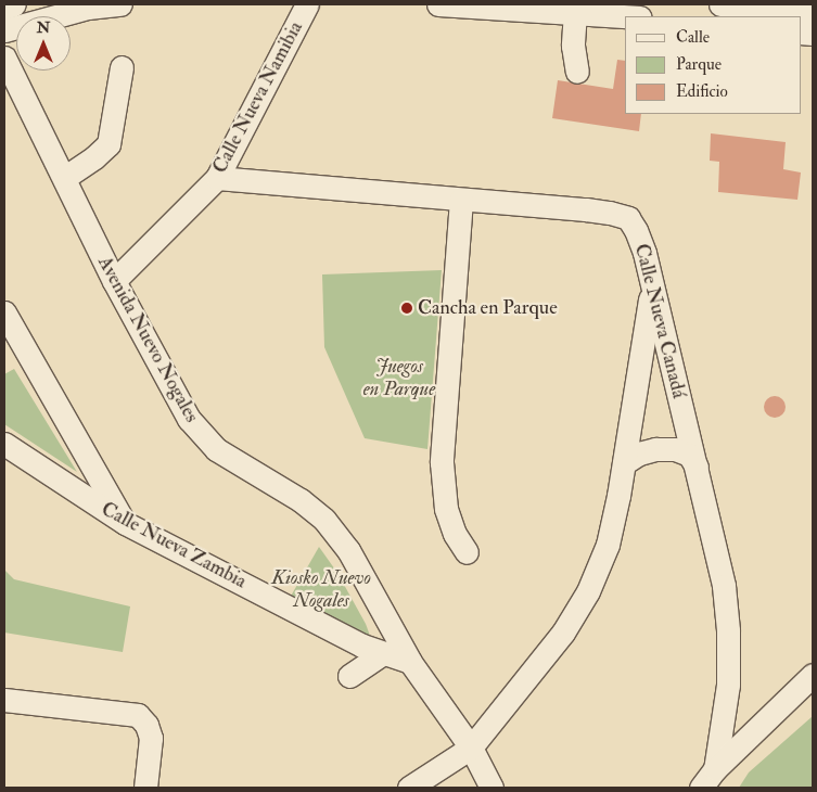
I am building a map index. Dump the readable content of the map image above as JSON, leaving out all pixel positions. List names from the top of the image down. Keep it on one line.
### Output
{"streets":{"street":["Calle Nueva Namibia","Calle Nueva Canadá","Avenida Nuevo Nogales","Calle Nueva Zambia"]},"crossings":[["Calle Nueva Namibia","Calle Nueva Canadá"],["Calle Nueva Namibia","Avenida Nuevo Nogales"],["Avenida Nuevo Nogales","Calle Nueva Zambia"]],"parks":["Juegos en Parque","Kiosko Nuevo Nogales"],"places":["Cancha en Parque"],"legend":["Calle","Parque","Edificio"],"north":"top"}
